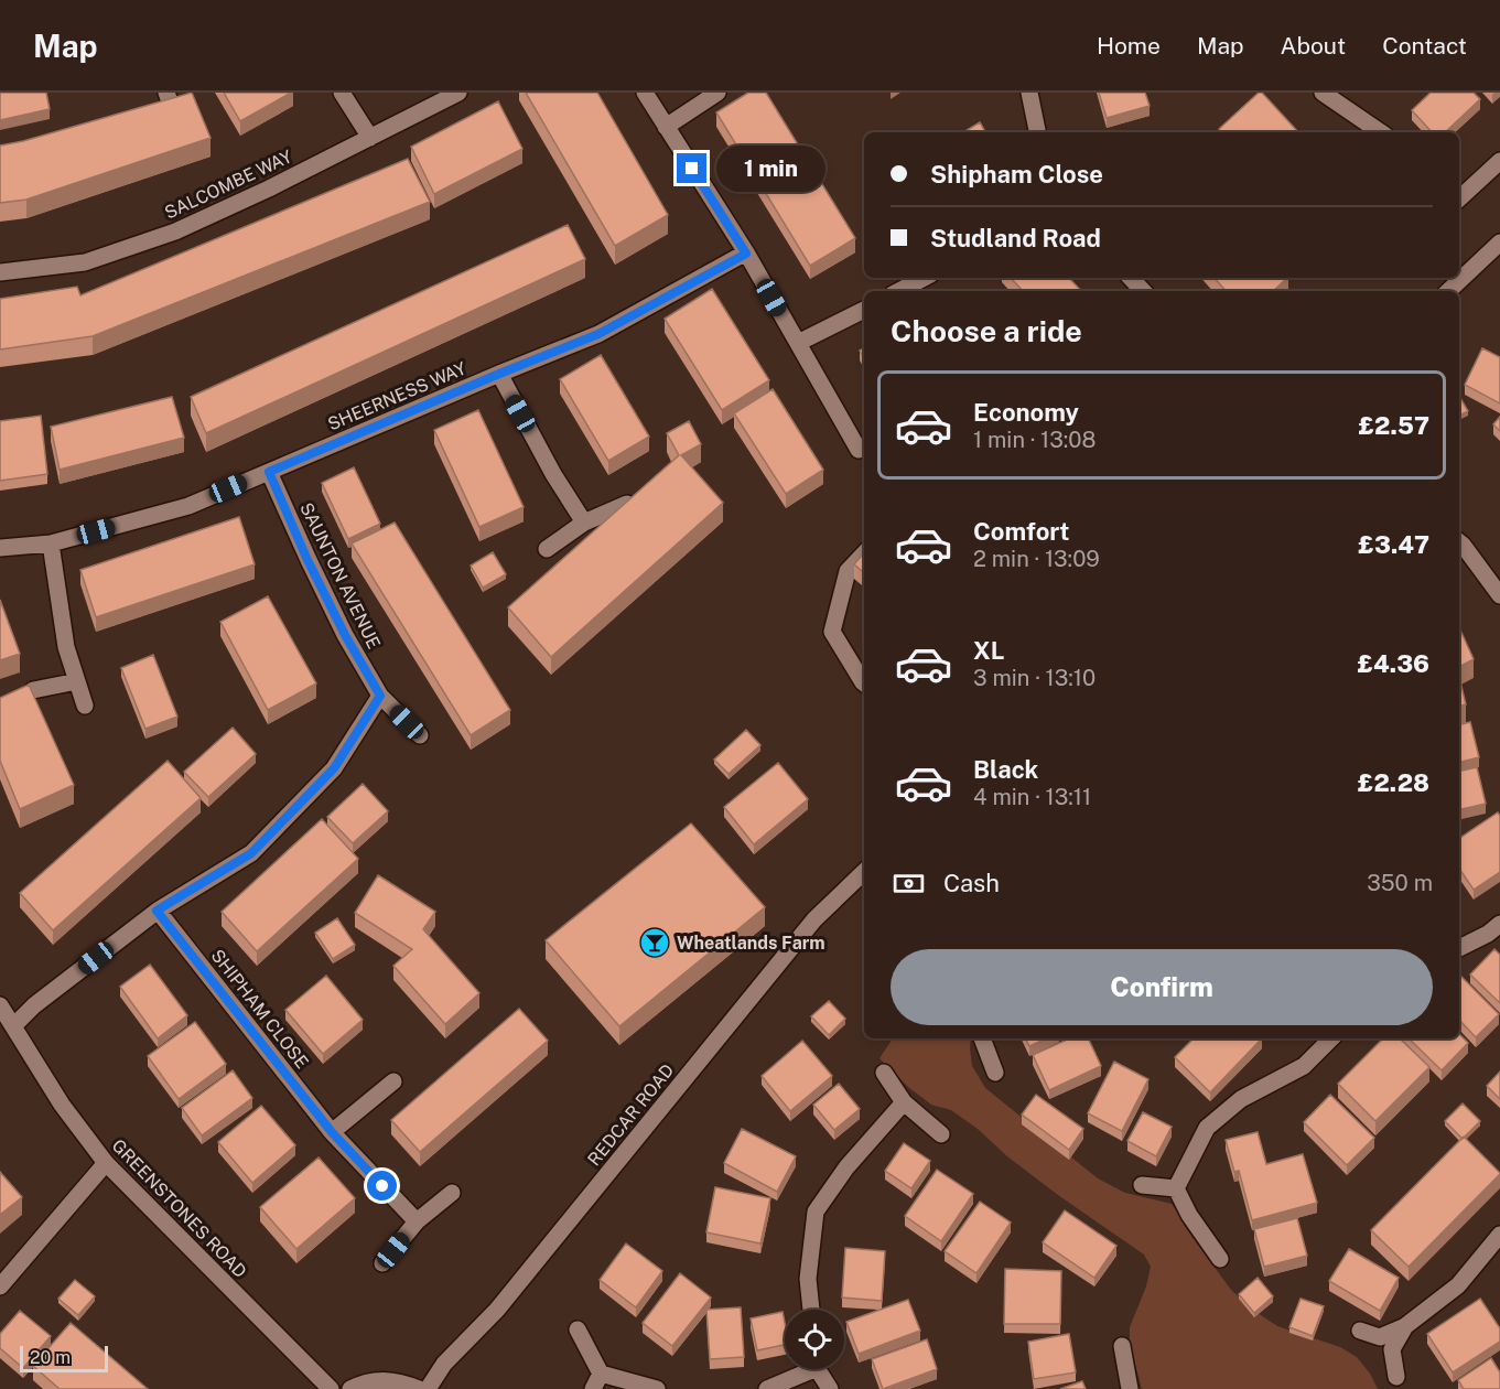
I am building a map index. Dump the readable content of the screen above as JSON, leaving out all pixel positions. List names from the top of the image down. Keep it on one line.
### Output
{"streets":{"street":["SALCOMBE WAY","SHEERNESS WAY","SAUNTON AVENUE","SHIPHAM CLOSE","REDCAR ROAD","GREENSTONES ROAD"]},"crossings":[["SHEERNESS WAY","SAUNTON AVENUE"]],"places":{"bar":["Wheatlands Farm"]},"scale_bar":"20 m","page":{"header":"Map","nav":["Home","Map","About","Contact"],"banner":["Shipham Close","Studland Road"],"bubble":"1 min","heading":"Choose a ride","list":[{"name":"Economy","note":"1 min · 13:08","value":"£2.57"},{"name":"Comfort","note":"2 min · 13:09","value":"£3.47"},{"name":"XL","note":"3 min · 13:10","value":"£4.36"},{"name":"Black","note":"4 min · 13:11","value":"£2.28"}],"pay":["Cash","350 m"],"buttons":"Confirm","scale":"20 m"}}
